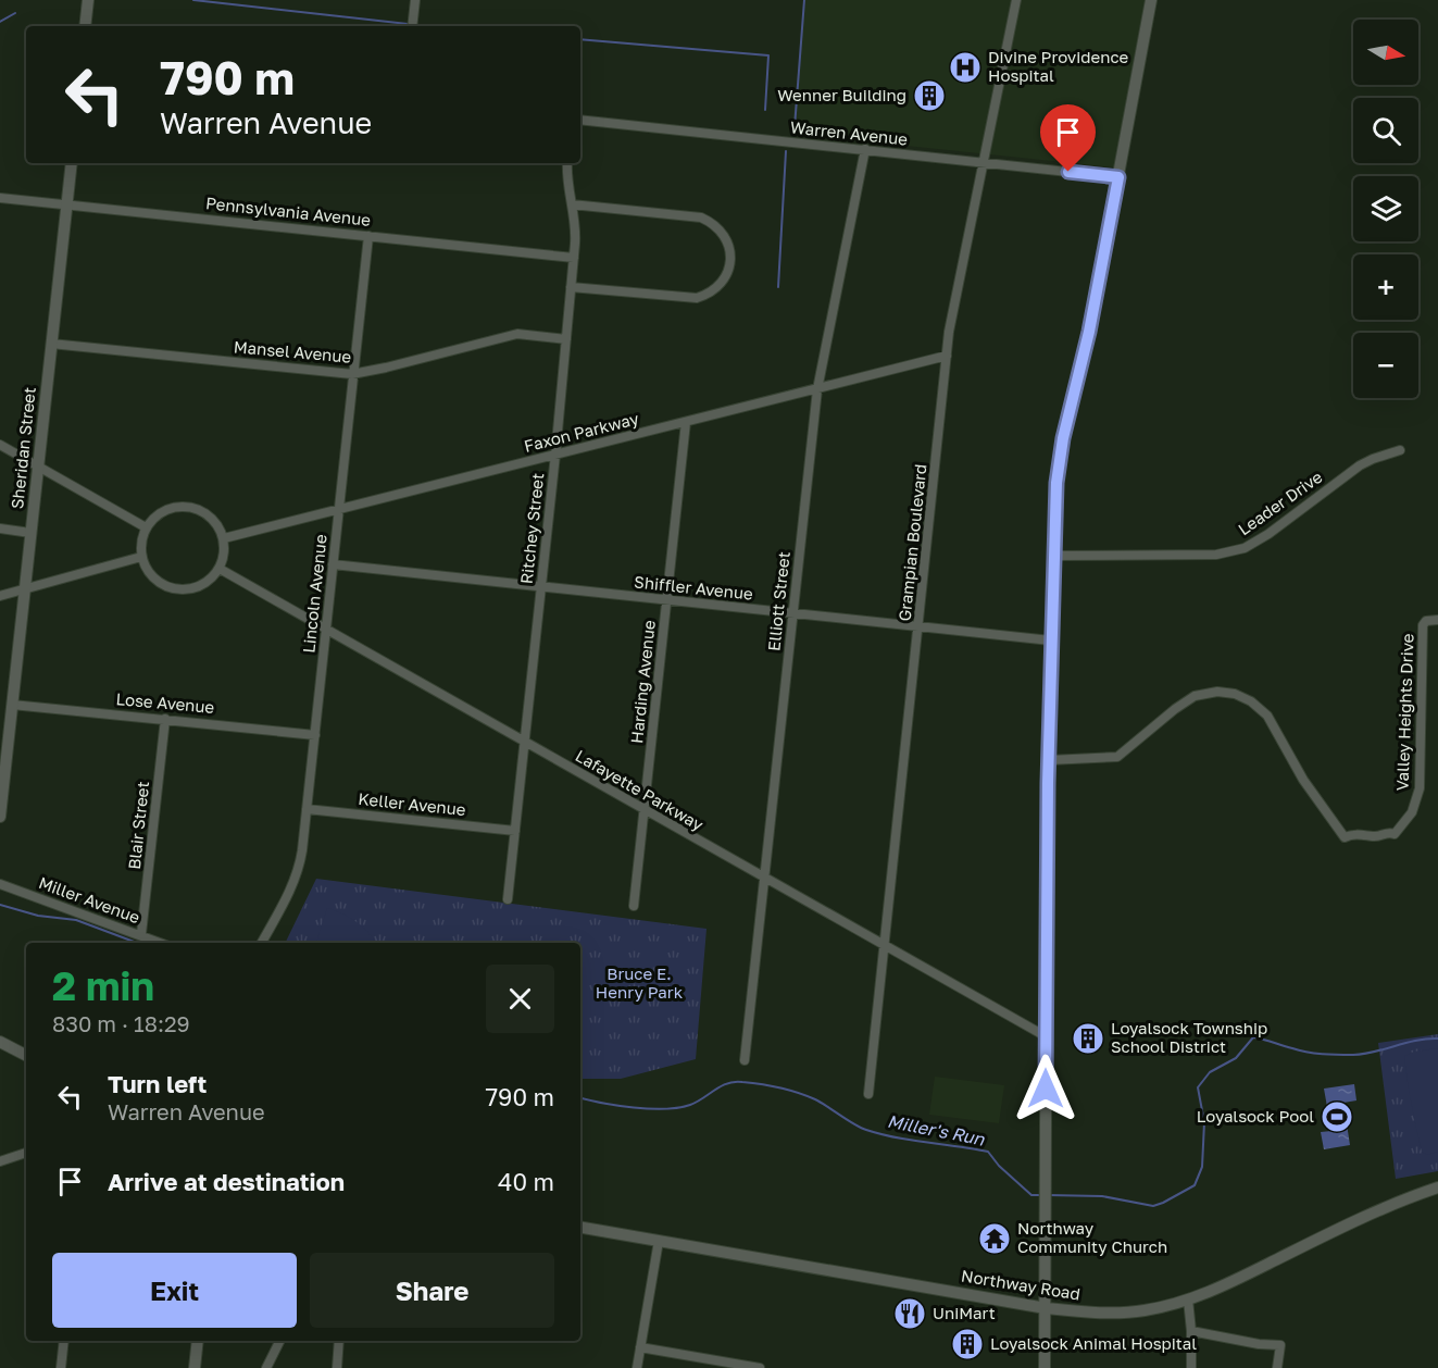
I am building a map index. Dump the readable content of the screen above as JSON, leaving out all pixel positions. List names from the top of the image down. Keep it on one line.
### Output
{"streets":{"street":["Warren Avenue","Pennsylvania Avenue","Mansel Avenue","Faxon Parkway","Sheridan Street","Leader Drive","Ritchey Street","Grampian Boulevard","Shiffler Avenue","Lincoln Avenue","Elliott Street","Harding Avenue","Lose Avenue","Valley Heights Drive","Lafayette Parkway","Keller Avenue","Blair Street","Miller Avenue","Northway Road"]},"crossings":[["Warren Avenue","Grampian Boulevard"],["Warren Avenue","Elliott Street"],["Pennsylvania Avenue","Sheridan Street"],["Pennsylvania Avenue","Ritchey Street"],["Pennsylvania Avenue","Lincoln Avenue"],["Mansel Avenue","Sheridan Street"],["Mansel Avenue","Ritchey Street"],["Mansel Avenue","Lincoln Avenue"],["Faxon Parkway","Ritchey Street"],["Faxon Parkway","Grampian Boulevard"],["Faxon Parkway","Lincoln Avenue"],["Faxon Parkway","Elliott Street"],["Faxon Parkway","Harding Avenue"],["Faxon Parkway","Lafayette Parkway"],["Sheridan Street","Lose Avenue"],["Ritchey Street","Shiffler Avenue"],["Ritchey Street","Lafayette Parkway"],["Ritchey Street","Keller Avenue"],["Grampian Boulevard","Shiffler Avenue"],["Grampian Boulevard","Lafayette Parkway"],["Shiffler Avenue","Lincoln Avenue"],["Shiffler Avenue","Elliott Street"],["Shiffler Avenue","Harding Avenue"],["Lincoln Avenue","Lose Avenue"],["Lincoln Avenue","Lafayette Parkway"],["Lincoln Avenue","Keller Avenue"],["Elliott Street","Lafayette Parkway"],["Harding Avenue","Lafayette Parkway"],["Lose Avenue","Blair Street"],["Blair Street","Miller Avenue"]],"water":["Miller's Run"],"parks":["Bruce E. Henry Park"],"places":{"hospital":["Divine Providence Hospital"],"building":["Wenner Building","Loyalsock Township School District","Loyalsock Animal Hospital"],"sports":["Loyalsock Pool"],"temple":["Northway Community Church"],"restaurant":["UniMart"]},"north":"right","page":{"map_buttons":["+","−"],"turn":["790 m","Warren Avenue"],"heading":["2 min","830 m · 18:29"],"list":[{"name":"Turn left","note":"Warren Avenue","value":"790 m"},{"name":"Arrive at destination","value":"40 m"}],"buttons":["Exit","Share"]}}
